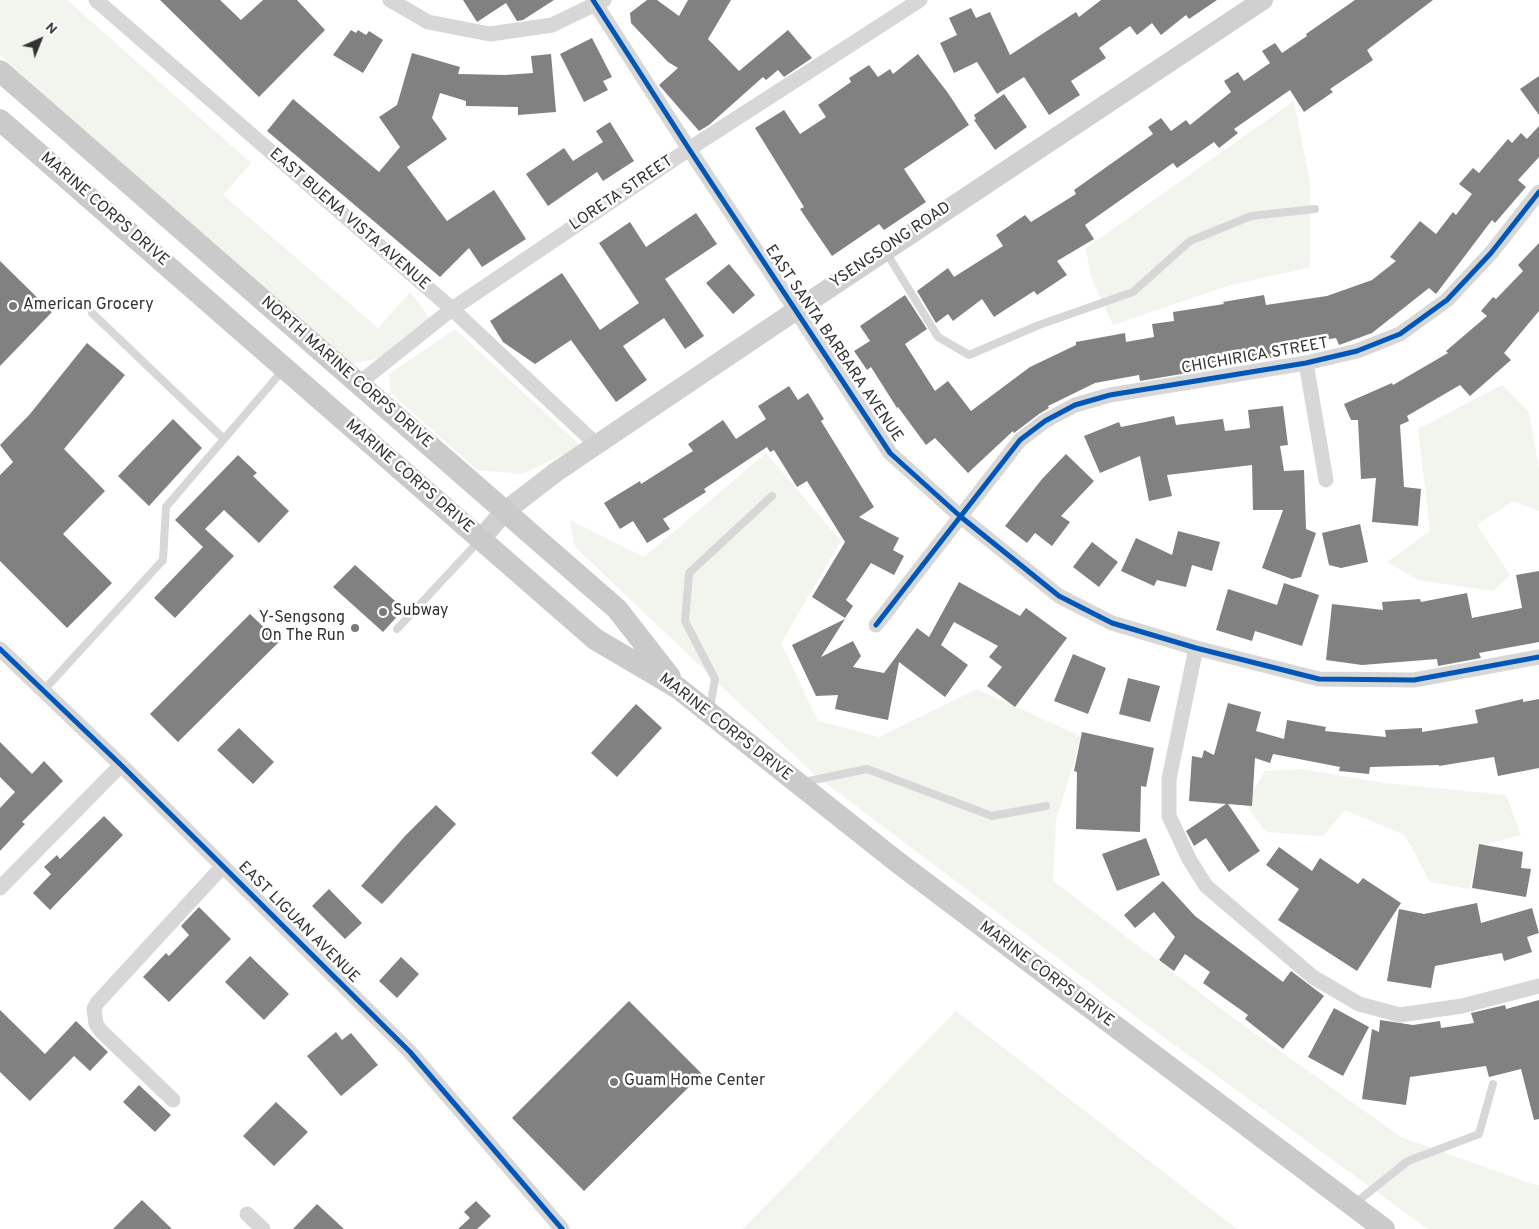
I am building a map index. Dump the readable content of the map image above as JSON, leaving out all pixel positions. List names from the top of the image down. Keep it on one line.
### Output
{"streets":{"main road":["MARINE CORPS DRIVE","YSENGSONG ROAD","NORTH MARINE CORPS DRIVE"],"street":["LORETA STREET","EAST BUENA VISTA AVENUE","EAST SANTA BARBARA AVENUE","CHICHIRICA STREET","EAST LIGUAN AVENUE"]},"crossings":[["LORETA STREET","EAST BUENA VISTA AVENUE"],["LORETA STREET","EAST SANTA BARBARA AVENUE"],["LORETA STREET","NORTH MARINE CORPS DRIVE"],["MARINE CORPS DRIVE","YSENGSONG ROAD"],["MARINE CORPS DRIVE","NORTH MARINE CORPS DRIVE"],["EAST BUENA VISTA AVENUE","YSENGSONG ROAD"],["YSENGSONG ROAD","EAST SANTA BARBARA AVENUE"],["YSENGSONG ROAD","NORTH MARINE CORPS DRIVE"],["EAST SANTA BARBARA AVENUE","CHICHIRICA STREET"]],"places":["American Grocery","Subway","Y-Sengsong On The Run","Guam Home Center"],"north":"top right"}
